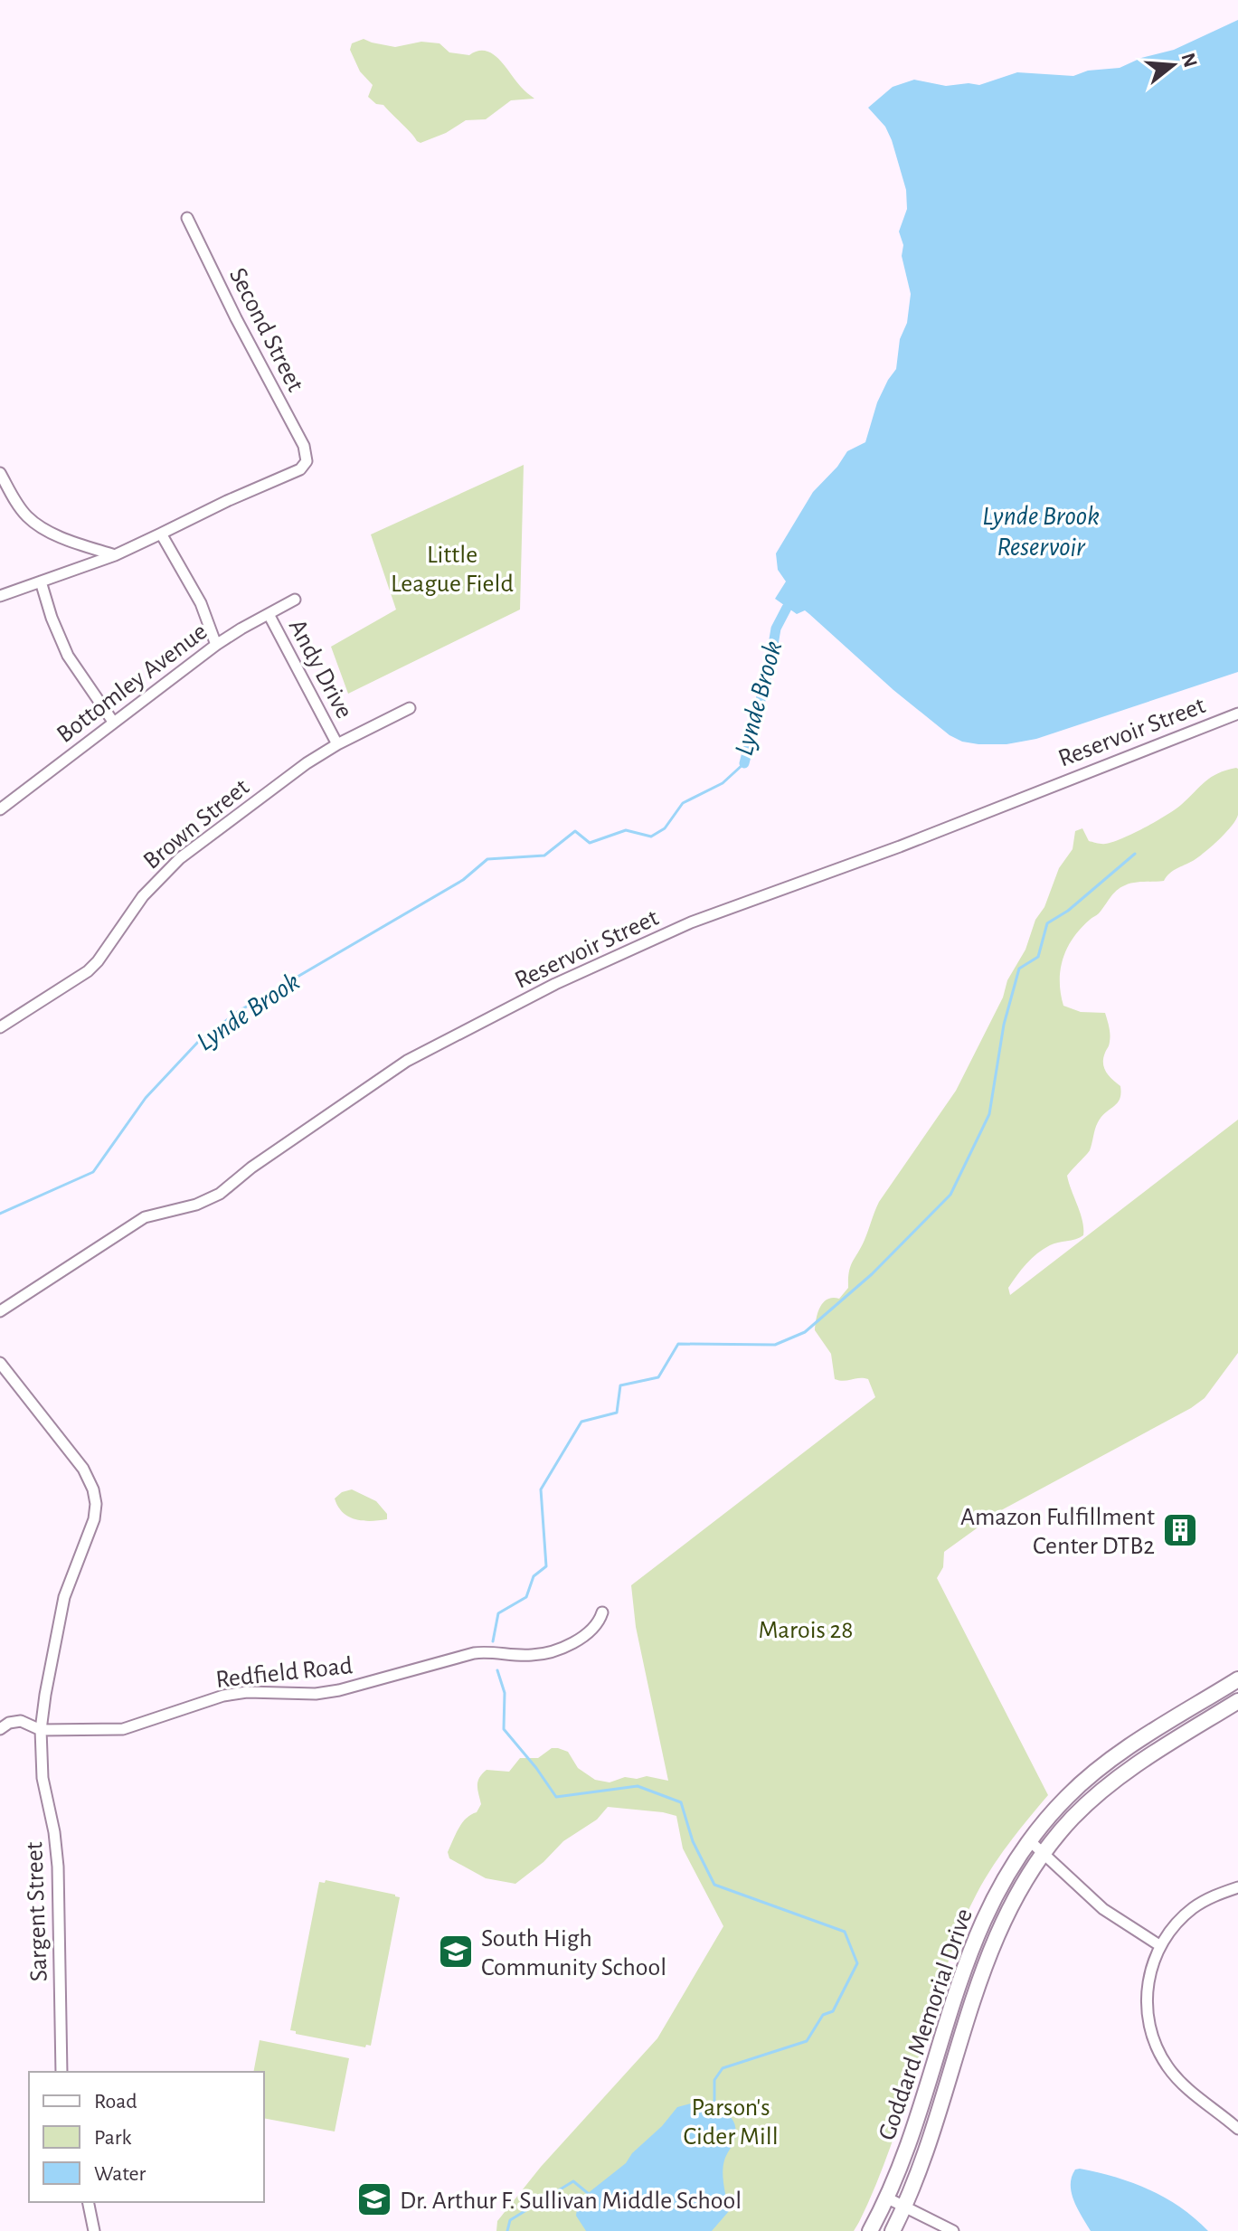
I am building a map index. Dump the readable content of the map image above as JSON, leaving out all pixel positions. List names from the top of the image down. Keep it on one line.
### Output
{"streets":{"main road":["Goddard Memorial Drive"],"street":["Second Street","Andy Drive","Bottomley Avenue","Reservoir Street","Brown Street","Redfield Road","Sargent Street"]},"crossings":[["Andy Drive","Bottomley Avenue"],["Andy Drive","Brown Street"],["Redfield Road","Sargent Street"]],"water":["Lynde Brook Reservoir","Lynde Brook"],"parks":["Little League Field","Marois 28","Parson's Cider Mill"],"places":{"building":["Amazon Fulfillment Center DTB2"],"school or university":["South High Community School","Dr. Arthur F. Sullivan Middle School"]},"legend":["Road","Park","Water"],"north":"right"}
